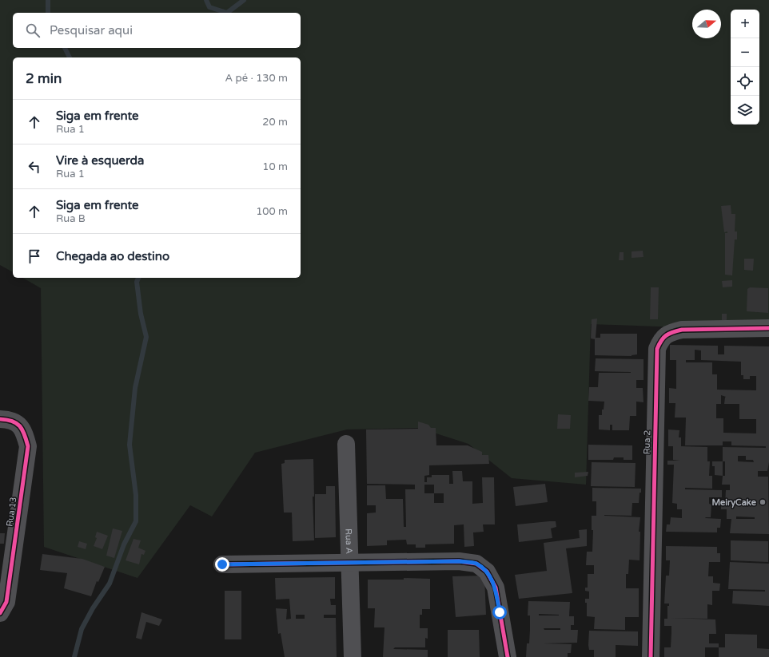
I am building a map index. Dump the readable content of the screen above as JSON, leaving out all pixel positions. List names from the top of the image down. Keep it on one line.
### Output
{"streets":{"street":["Rua 2","Rua 13","Rua A"]},"places":["MeiryCake"],"north":"right","page":{"map_buttons":["+","−"],"search":"Pesquisar aqui","heading":["2 min","A pé · 130 m"],"list":[["Siga em frente","Rua 1","20 m"],["Vire à esquerda","Rua 1","10 m"],["Siga em frente","Rua B","100 m"],"Chegada ao destino"]}}
